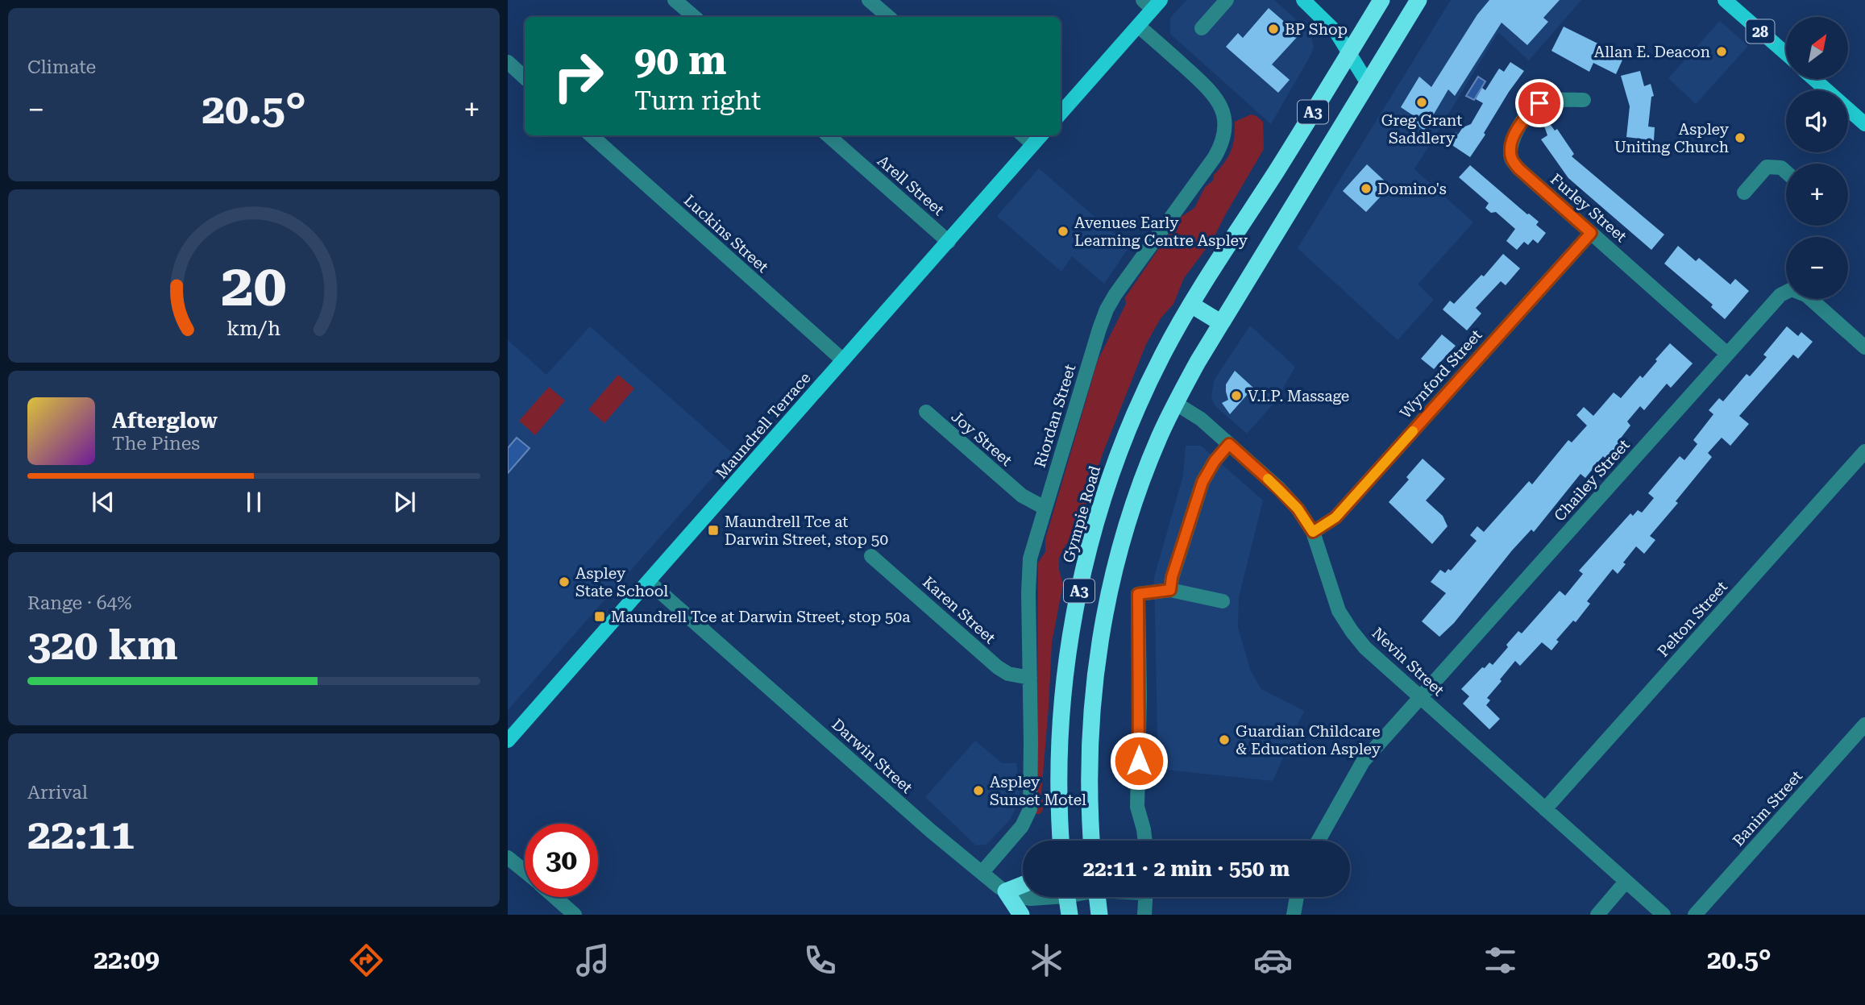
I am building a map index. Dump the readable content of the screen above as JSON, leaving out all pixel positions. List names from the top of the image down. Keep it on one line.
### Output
{"streets":{"highway":["A3","Gympie Road"],"main road":["28","Maundrell Terrace"],"street":["Arell Street","Furley Street","Luckins Street","Wynford Street","Riordan Street","Joy Street","Chailey Street","Karen Street","Pelton Street","Nevin Street","Darwin Street","Banim Street"]},"crossings":[["A3","Nevin Street"],["Arell Street","Maundrell Terrace"],["Furley Street","Wynford Street"],["Furley Street","Chailey Street"],["Luckins Street","Maundrell Terrace"],["Wynford Street","Nevin Street"],["Riordan Street","Joy Street"],["Riordan Street","Karen Street"],["Riordan Street","Darwin Street"],["Maundrell Terrace","Darwin Street"],["Chailey Street","Nevin Street"],["Pelton Street","Nevin Street"]],"places":{"other":["BP Shop","Allan E. Deacon","Greg Grant Saddlery","Aspley Uniting Church","Domino's","Avenues Early Learning Centre Aspley","V.I.P. Massage","Aspley State School","Guardian Childcare & Education Aspley","Aspley Sunset Motel"],"transit":["Maundrell Tce at Darwin Street, stop 50","Maundrell Tce at Darwin Street, stop 50a"]},"north":"top right","page":{"tile":["Climate",["Range · 64%","320 km"],["Arrival","22:11"]],"map_buttons":["+","−"],"turn":["90 m","Turn right"],"heat":["−","20.5°","+"],"song":["Afterglow","The Pines"],"limit":"30","trip":"22:11 · 2 min · 550 m","tabs":["22:09","20.5°"],"gauge":["20","km/h"]}}
